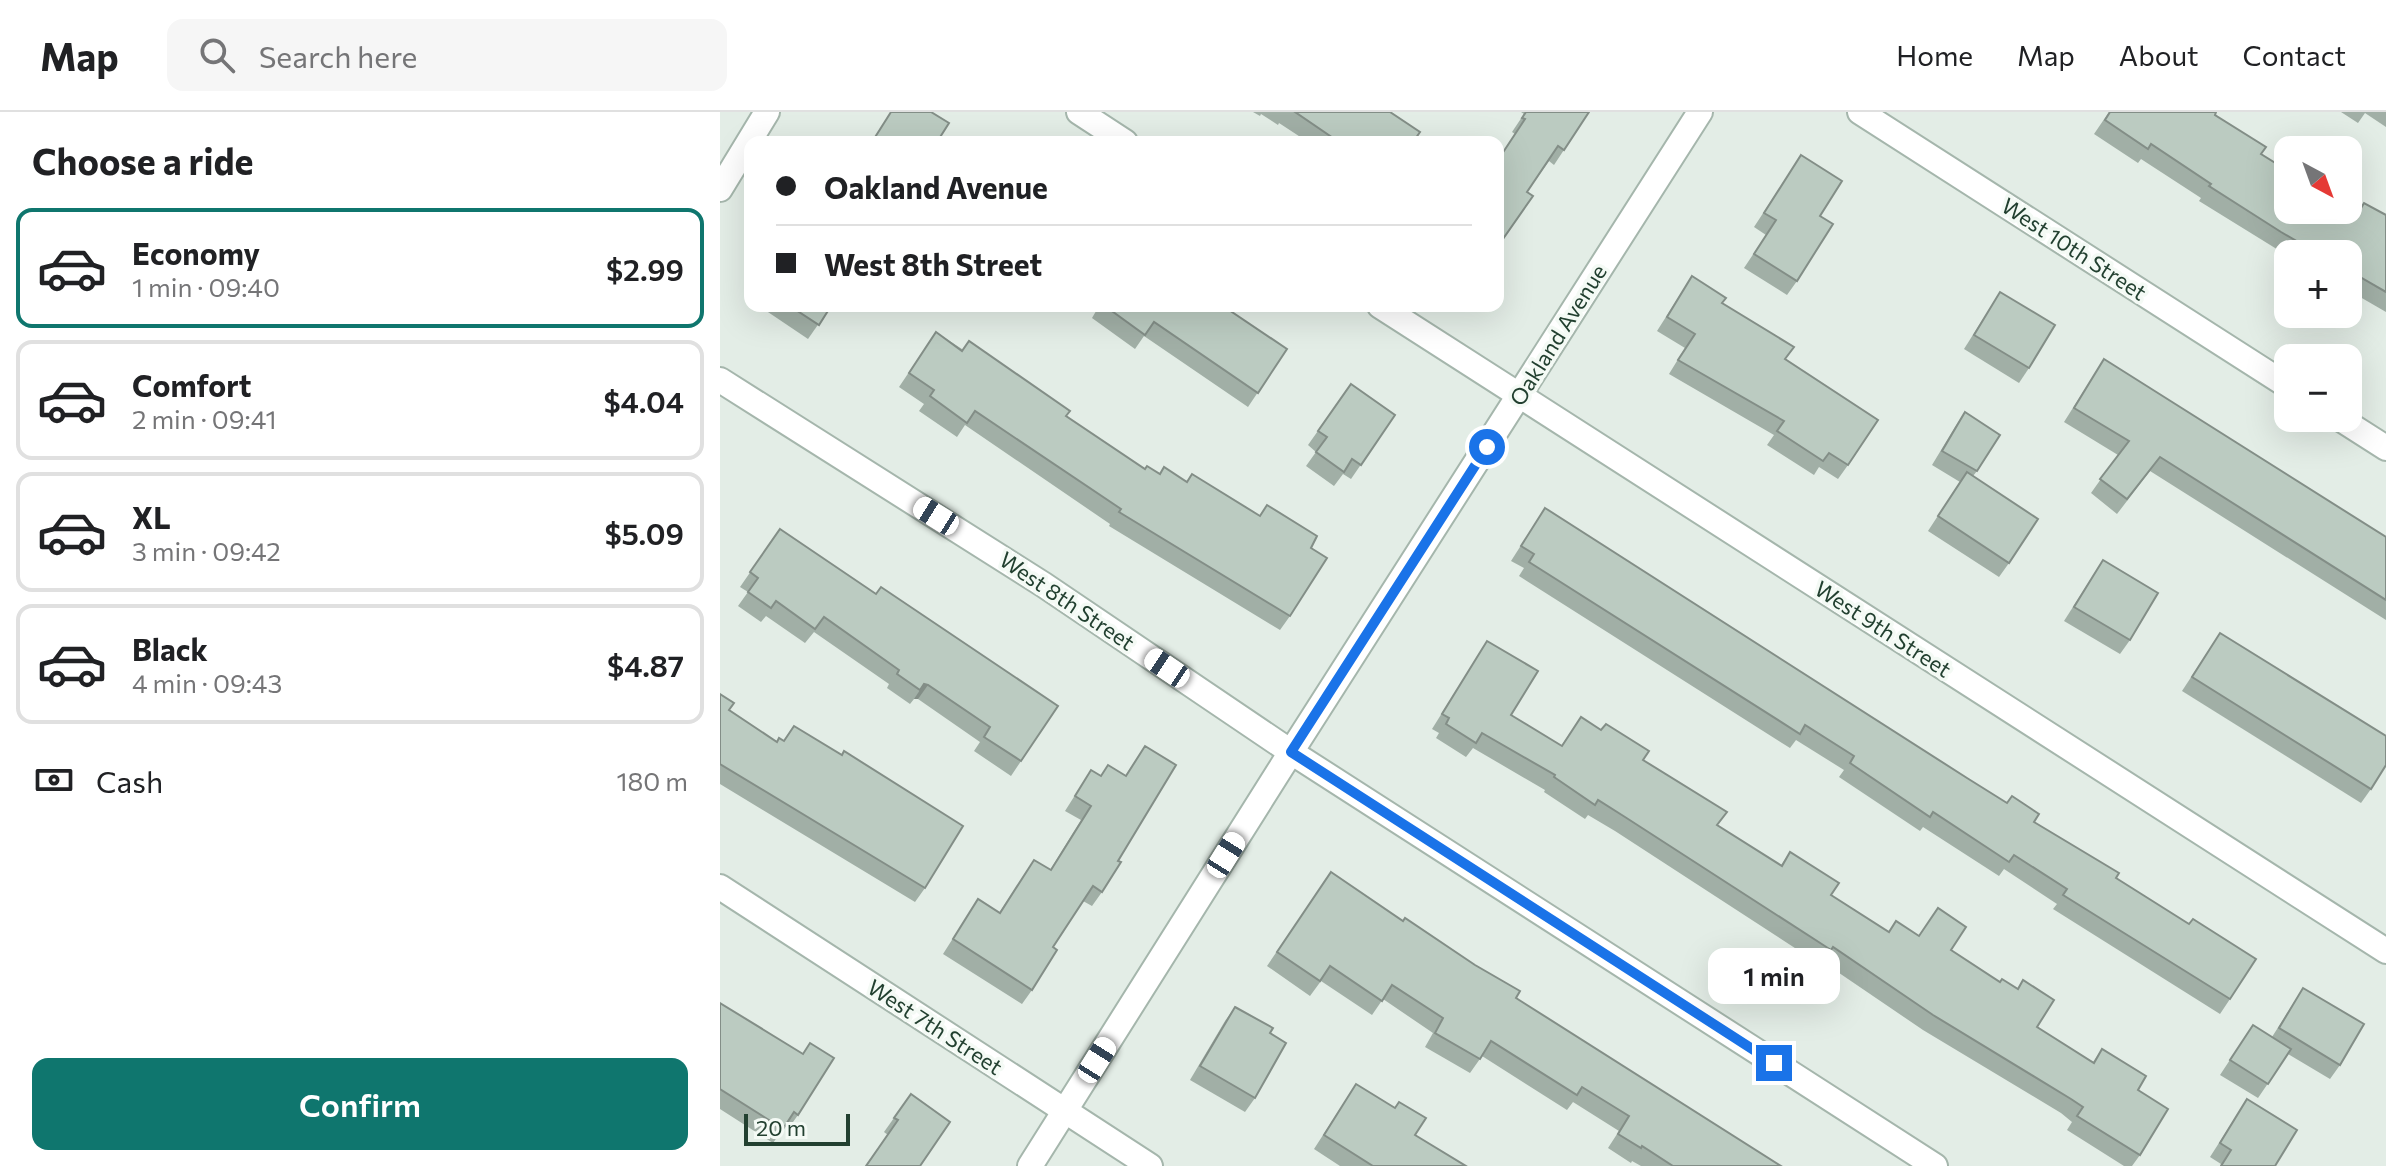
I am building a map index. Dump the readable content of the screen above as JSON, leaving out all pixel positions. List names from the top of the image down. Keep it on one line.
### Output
{"streets":{"street":["West 10th Street","Oakland Avenue","West 8th Street","West 9th Street","West 7th Street"]},"crossings":[["Oakland Avenue","West 8th Street"],["Oakland Avenue","West 9th Street"],["Oakland Avenue","West 7th Street"]],"scale_bar":"20 m","north":"bottom right","page":{"header":"Map","search":"Search here","nav":["Home","Map","About","Contact"],"heading":"Choose a ride","map_buttons":["+","−"],"banner":["Oakland Avenue","West 8th Street"],"list":[{"name":"Economy","note":"1 min · 09:40","value":"$2.99"},{"name":"Comfort","note":"2 min · 09:41","value":"$4.04"},{"name":"XL","note":"3 min · 09:42","value":"$5.09"},{"name":"Black","note":"4 min · 09:43","value":"$4.87"}],"pay":["Cash","180 m"],"bubble":"1 min","buttons":"Confirm","scale":"20 m"}}
